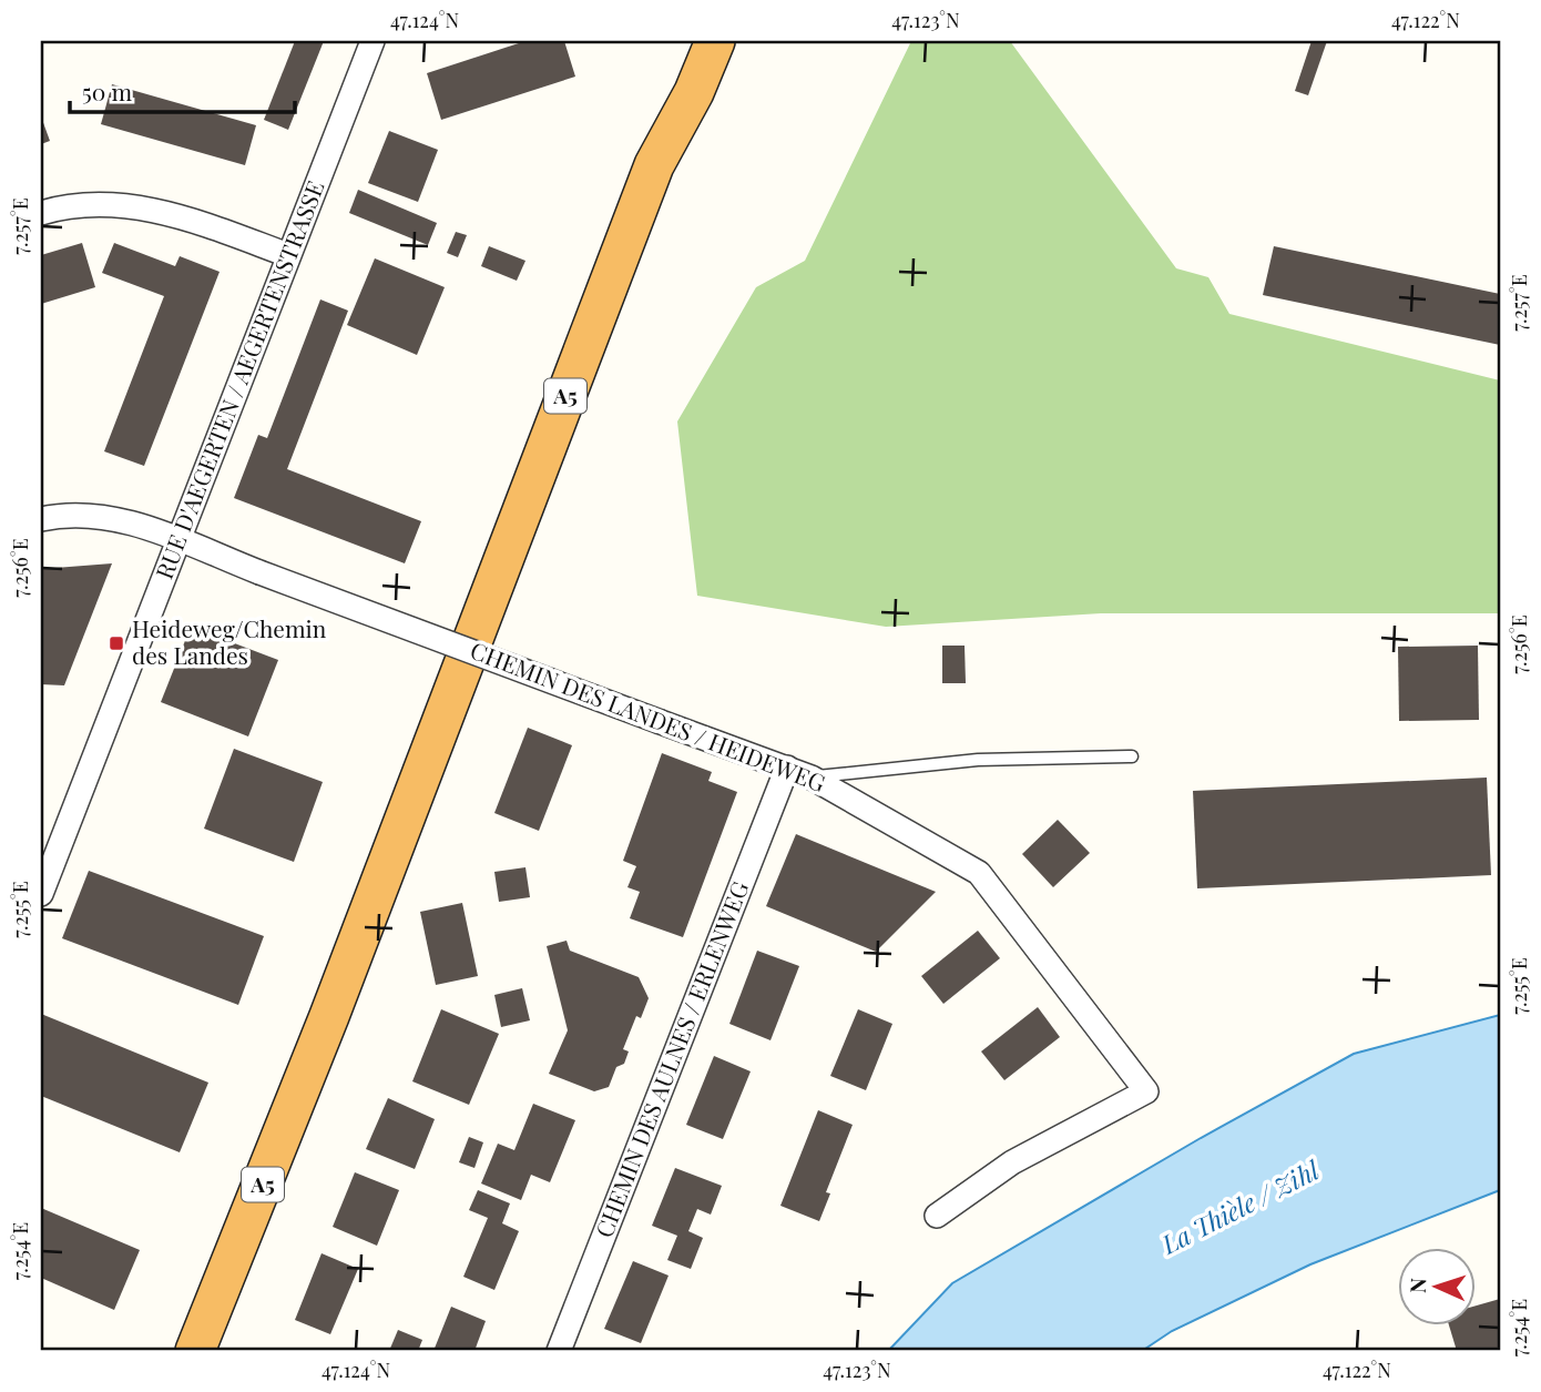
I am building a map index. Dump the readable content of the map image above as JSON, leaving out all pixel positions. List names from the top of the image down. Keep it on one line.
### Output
{"streets":{"highway":["A5"],"street":["RUE D'AEGERTEN / AEGERTENSTRASSE","CHEMIN DES LANDES / HEIDEWEG","CHEMIN DES AULNES / ERLENWEG"]},"crossings":[["RUE D'AEGERTEN / AEGERTENSTRASSE","CHEMIN DES LANDES / HEIDEWEG"],["CHEMIN DES LANDES / HEIDEWEG","CHEMIN DES AULNES / ERLENWEG"]],"water":["La Thièle / Zihl"],"places":{"transit":["Heideweg/Chemin des Landes"]},"scale_bar":"50 m","north":"left","coordinates":["47.124°N","47.123°N","47.122°N","7.257°E","7.256°E","7.255°E","7.254°E"]}
